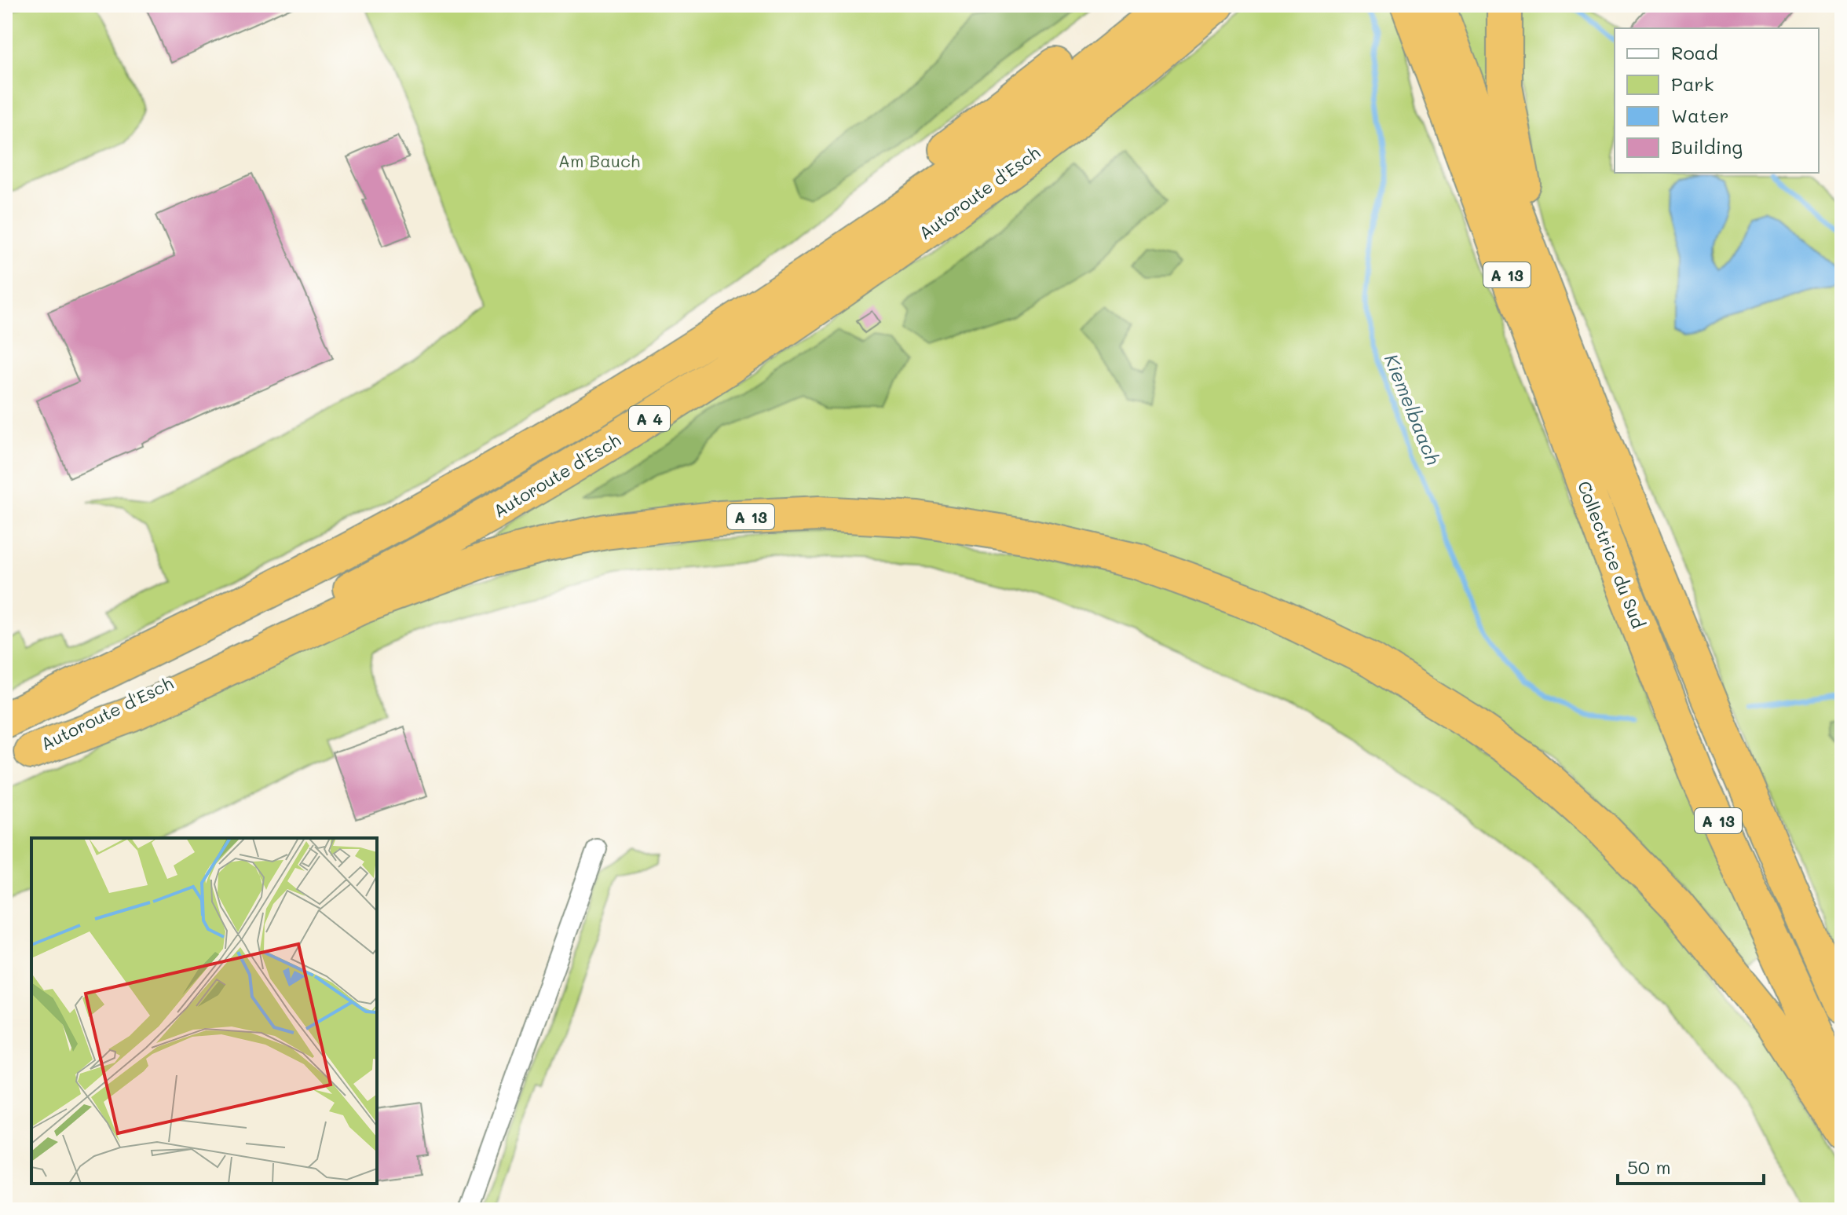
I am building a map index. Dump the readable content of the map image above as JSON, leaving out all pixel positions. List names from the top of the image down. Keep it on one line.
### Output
{"streets":{"highway":["Autoroute d'Esch","A 13","A 4","Collectrice du Sud"]},"crossings":[["Autoroute d'Esch","A 13"],["Autoroute d'Esch","A 4"]],"water":["Kiemelbaach"],"parks":["Am Bauch"],"legend":["Road","Park","Water","Building"],"scale_bar":"50 m"}
